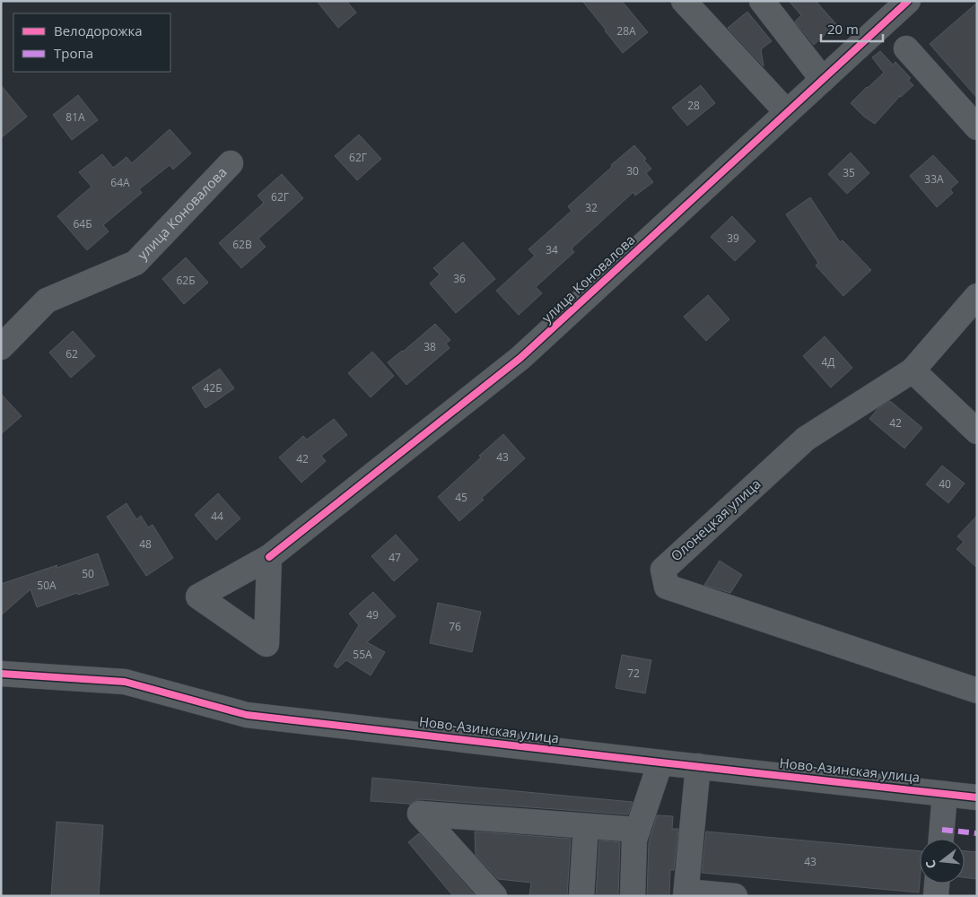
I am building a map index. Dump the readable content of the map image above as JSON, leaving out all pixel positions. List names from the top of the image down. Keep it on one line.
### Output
{"streets":{"street":["улица Коновалова","Олонецкая улица","Ново-Азинская улица"]},"house_numbers":["28А","28","81А","62Г","30","35","33А","64А","62Г","32","64Б","39","62В","34","36","62Б","38","62","4Д","42Б","42","43","42","40","45","44","48","47","50","50А","49","76","55А","72","43"],"legend":["Велодорожка","Тропа"],"scale_bar":"20 m","north":"left"}
